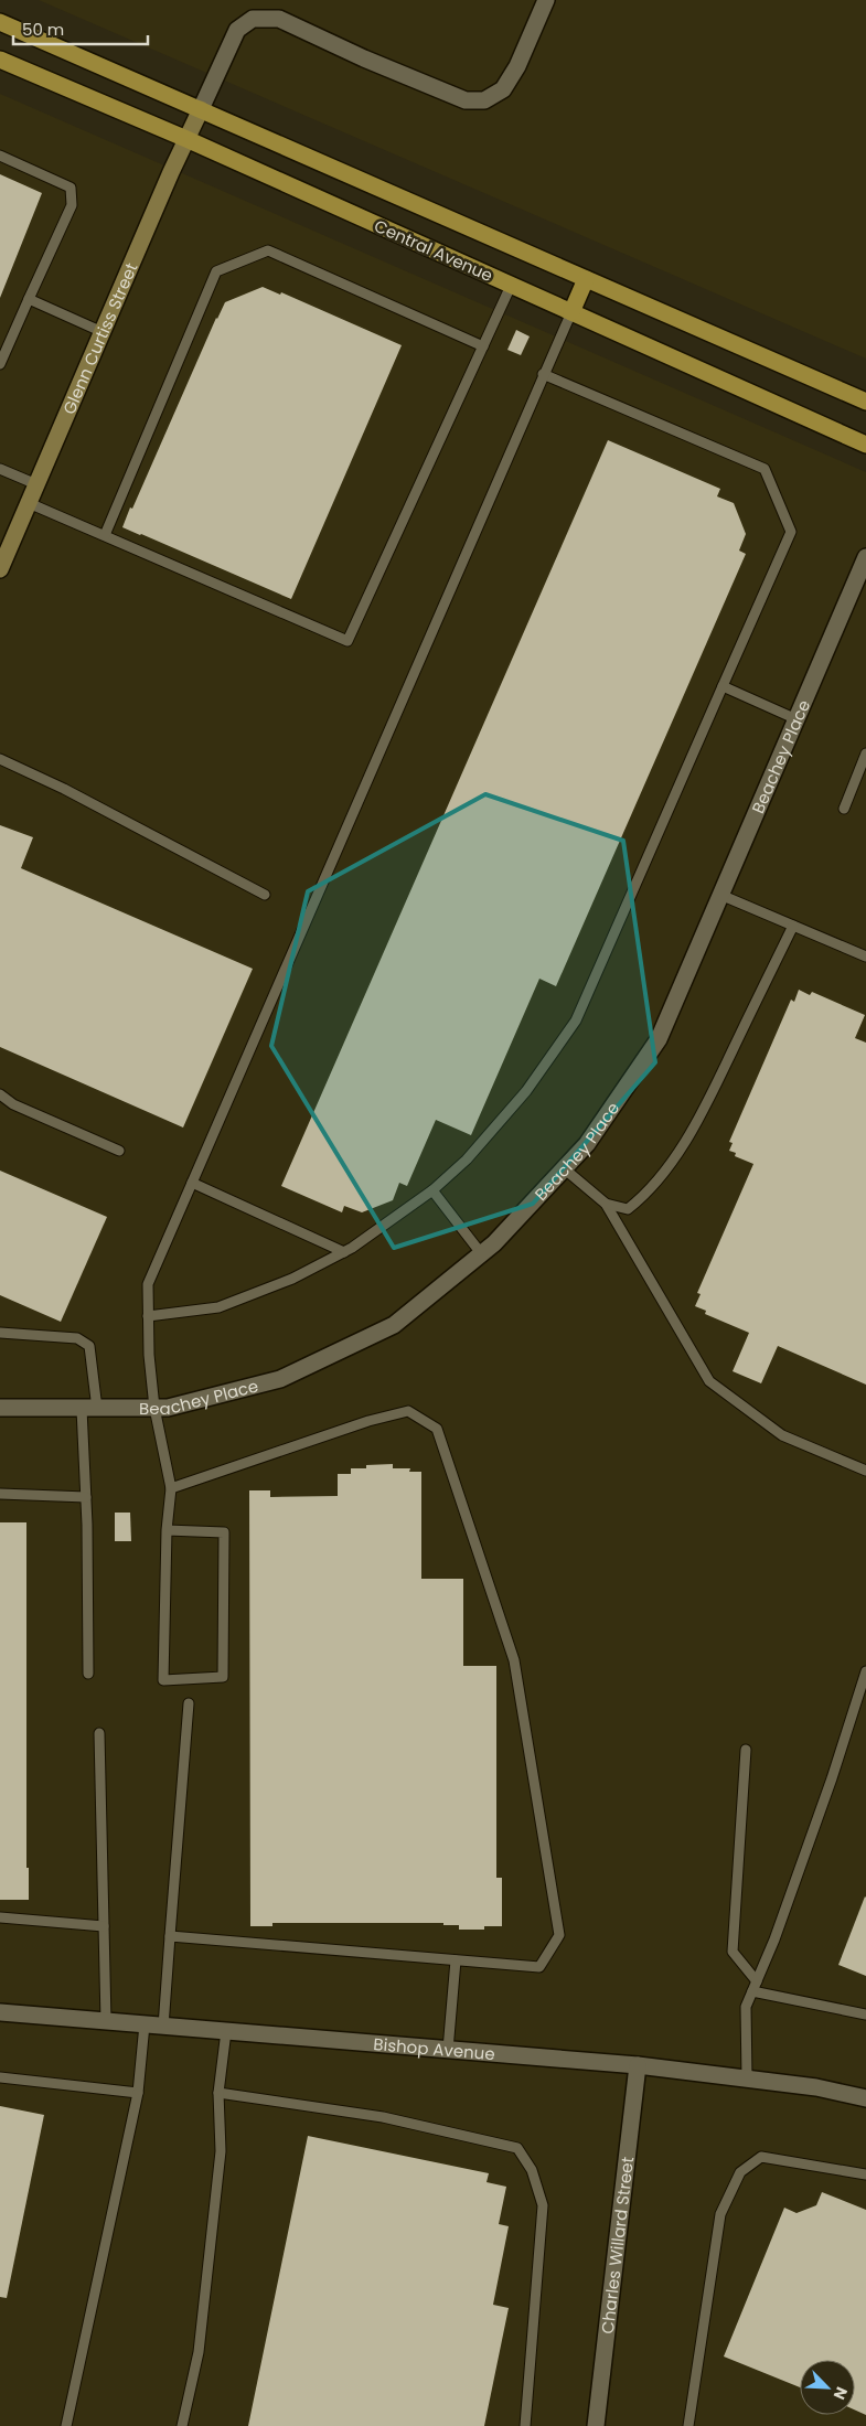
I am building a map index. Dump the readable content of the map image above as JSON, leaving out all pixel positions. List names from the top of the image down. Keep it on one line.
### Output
{"streets":{"main road":["Central Avenue"],"street":["Glenn Curtiss Street","Beachey Place","Bishop Avenue","Charles Willard Street"]},"crossings":[["Central Avenue","Glenn Curtiss Street"],["Bishop Avenue","Charles Willard Street"]],"scale_bar":"50 m","north":"bottom right"}
